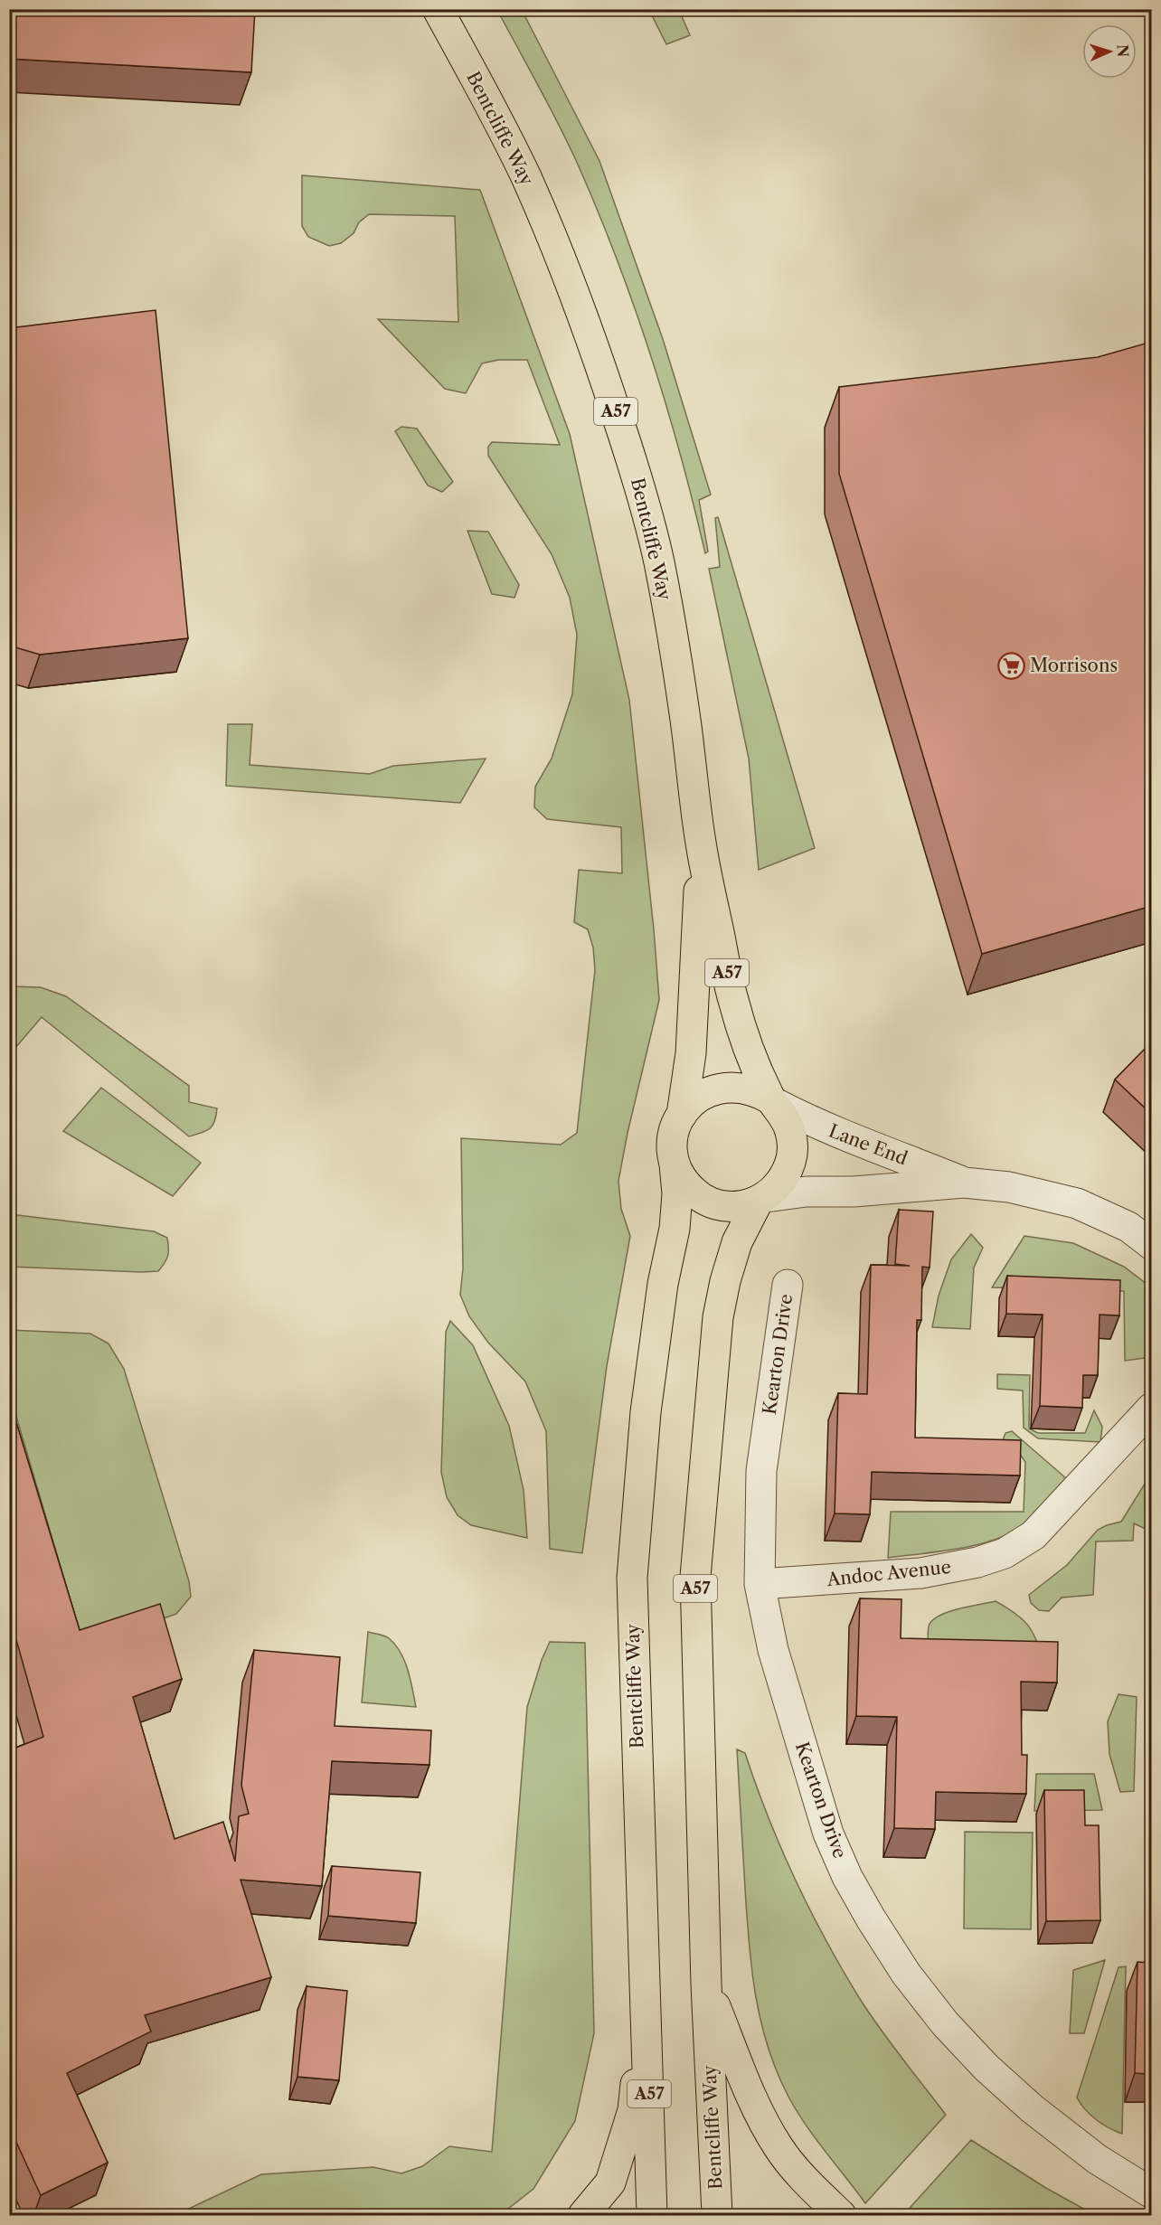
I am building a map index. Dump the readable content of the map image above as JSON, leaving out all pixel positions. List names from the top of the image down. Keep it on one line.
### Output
{"streets":{"main road":["Bentcliffe Way","A57"],"street":["Lane End","Kearton Drive","Andoc Avenue"]},"crossings":[["Bentcliffe Way","A57"],["Bentcliffe Way","Lane End"],["A57","Lane End"],["Kearton Drive","Andoc Avenue"]],"places":{"supermarket":["Morrisons"]},"north":"right"}
